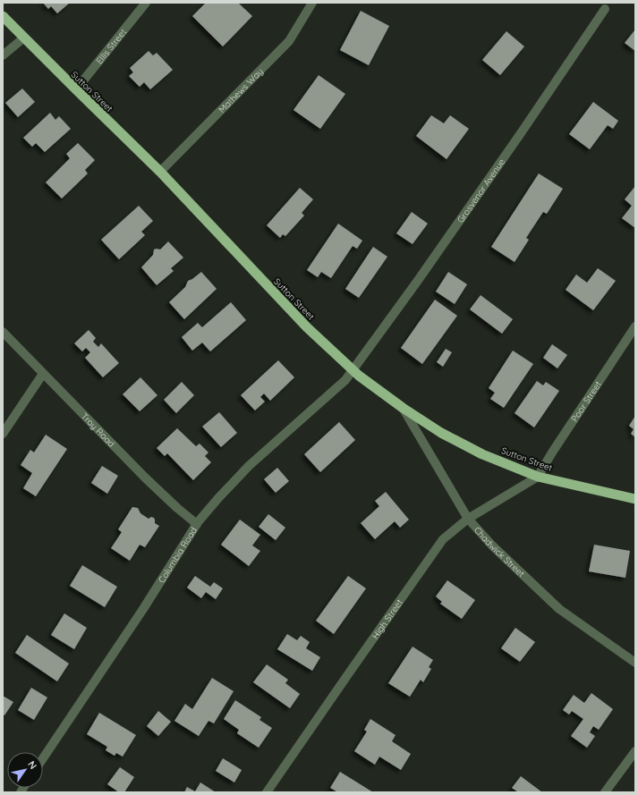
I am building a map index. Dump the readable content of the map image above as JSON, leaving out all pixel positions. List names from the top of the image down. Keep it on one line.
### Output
{"streets":{"highway":["Sutton Street"],"street":["Ellis Street","Mathews Way","Grosvenor Avenue","Poor Street","Troy Road","Chadwick Street","Columbia Road","High Street"]},"crossings":[["Ellis Street","Sutton Street"],["Mathews Way","Sutton Street"],["Sutton Street","Grosvenor Avenue"],["Sutton Street","Poor Street"],["Sutton Street","Chadwick Street"],["Sutton Street","Columbia Road"],["Sutton Street","High Street"],["Grosvenor Avenue","Columbia Road"],["Poor Street","High Street"],["Troy Road","Columbia Road"],["Chadwick Street","High Street"]],"north":"top right"}
